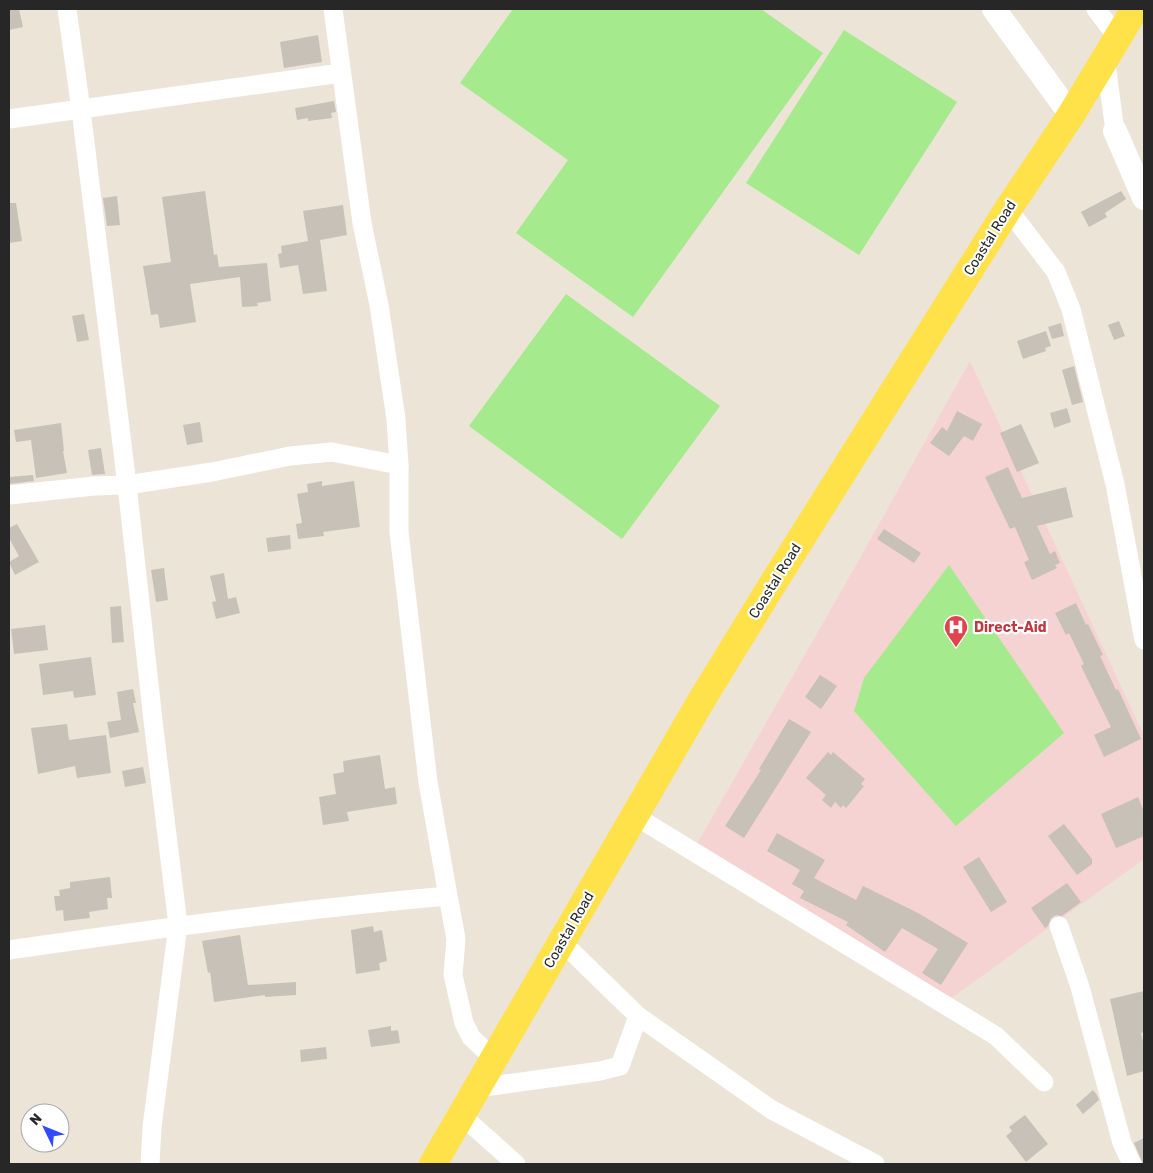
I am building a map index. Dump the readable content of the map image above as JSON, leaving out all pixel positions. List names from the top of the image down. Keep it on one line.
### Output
{"streets":{"main road":["Coastal Road"]},"places":{"hospital":["Direct-Aid"]},"north":"top left"}
